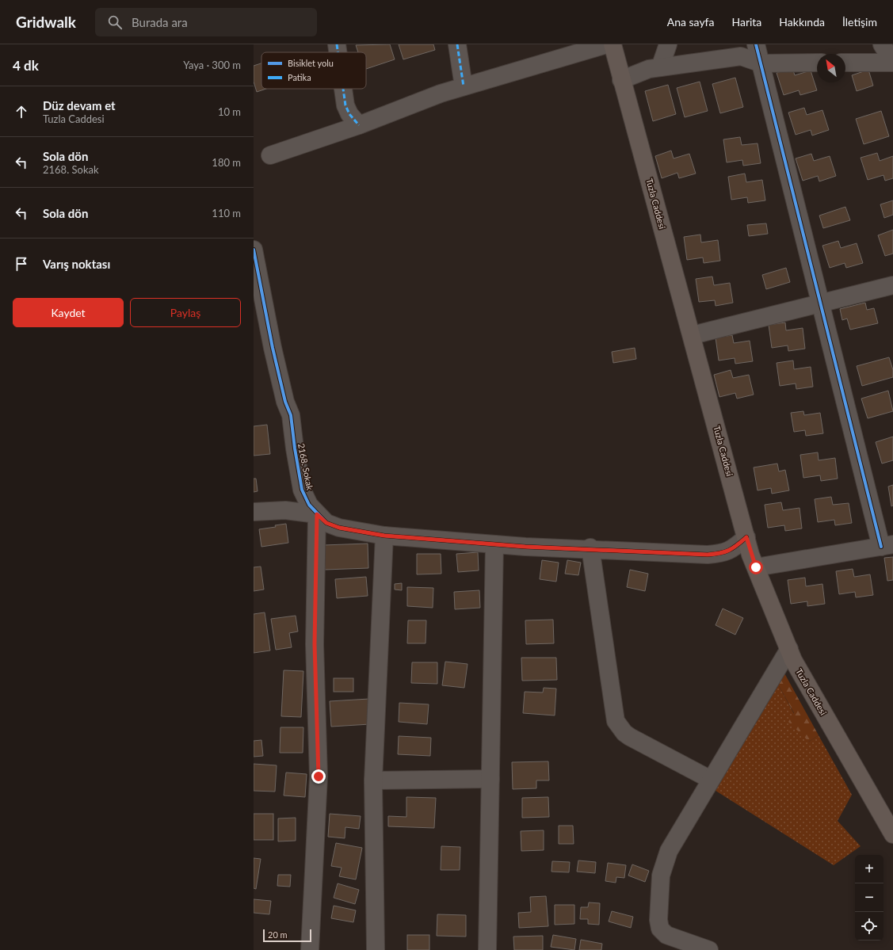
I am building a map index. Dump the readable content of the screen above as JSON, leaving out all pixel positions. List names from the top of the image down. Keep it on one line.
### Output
{"streets":{"main road":["Tuzla Caddesi"],"street":["2168. Sokak"]},"crossings":[["Tuzla Caddesi","2168. Sokak"]],"legend":["Bisiklet yolu","Patika"],"scale_bar":"20 m","north":"top left","page":{"header":"Gridwalk","search":"Burada ara","nav":["Ana sayfa","Harita","Hakkında","İletişim"],"heading":["4 dk","Yaya · 300 m"],"list":[["Düz devam et","Tuzla Caddesi","10 m"],["Sola dön","2168. Sokak","180 m"],["Sola dön","110 m"],"Varış noktası"],"buttons":["Kaydet","Paylaş"],"map_buttons":["+","−"],"scale":"20 m"}}
